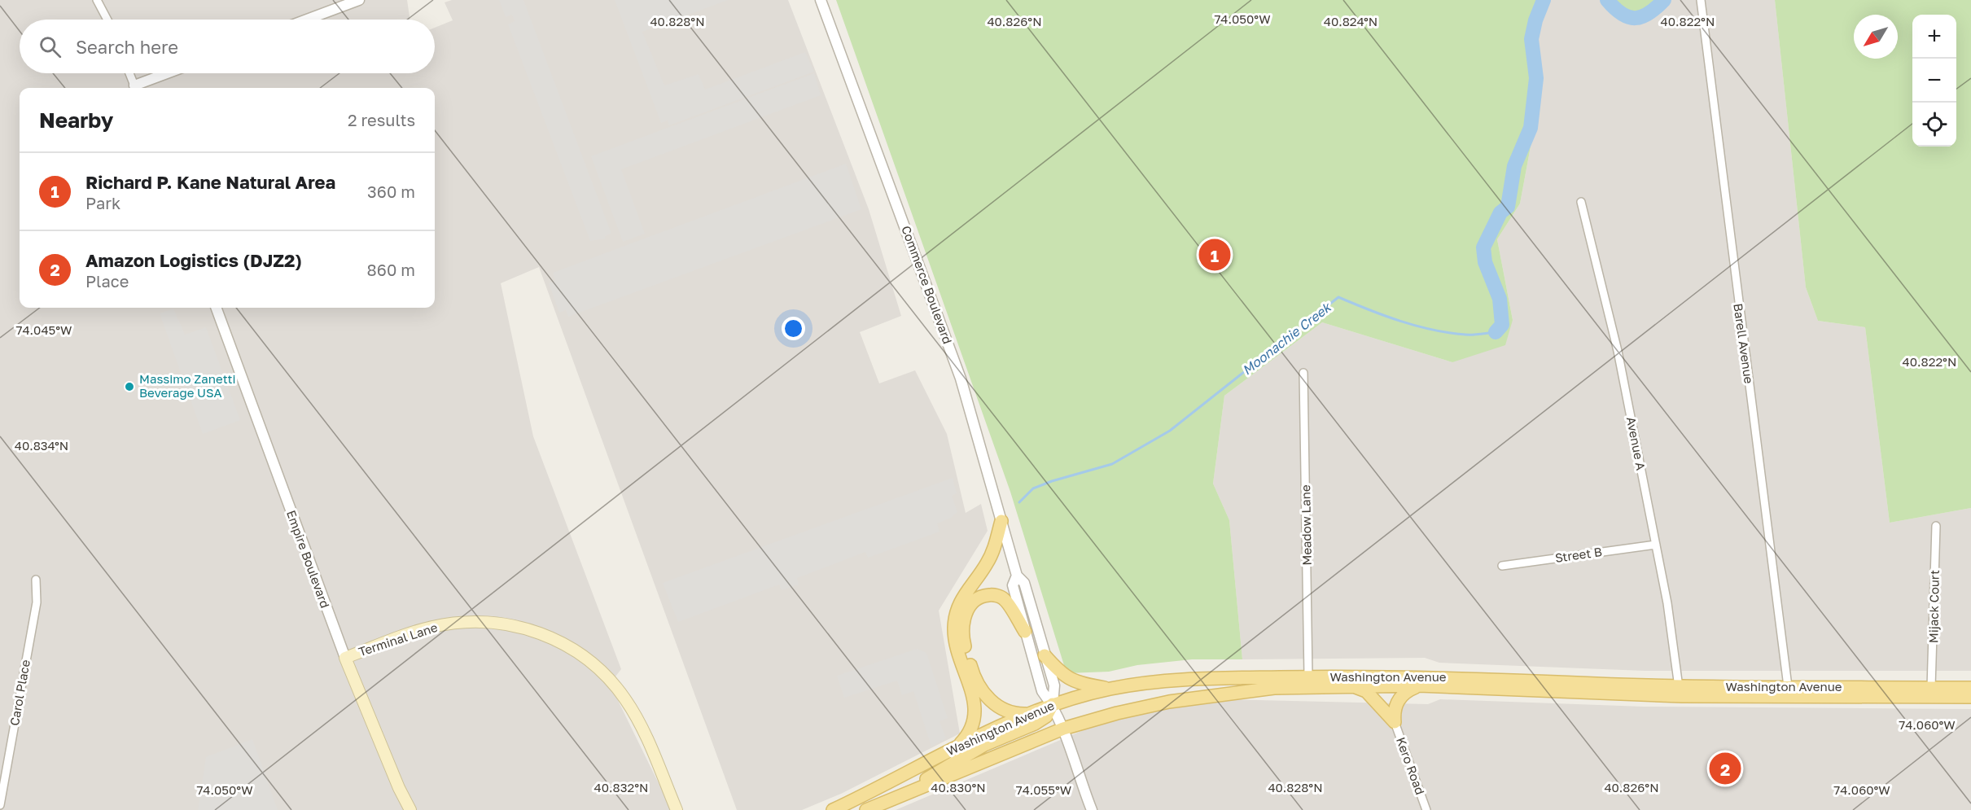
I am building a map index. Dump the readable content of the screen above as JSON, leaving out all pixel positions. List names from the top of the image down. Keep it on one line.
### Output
{"streets":{"main road":["Empire Boulevard","Terminal Lane","Washington Avenue"],"street":["Commerce Boulevard","Barell Avenue","Avenue A","Meadow Lane","Street B","Mijack Court","Carol Place","Kero Road"]},"crossings":[["Commerce Boulevard","Washington Avenue"],["Barell Avenue","Washington Avenue"],["Avenue A","Street B"],["Avenue A","Washington Avenue"],["Meadow Lane","Washington Avenue"],["Empire Boulevard","Terminal Lane"],["Mijack Court","Washington Avenue"]],"water":["Moonachie Creek"],"places":["Massimo Zanetti Beverage USA"],"north":"bottom left","page":{"map_buttons":["+","−"],"search":"Search here","heading":["Nearby","2 results"],"list":[{"mark":"1","name":"Richard P. Kane Natural Area","note":"Park","value":"360 m"},{"mark":"2","name":"Amazon Logistics (DJZ2)","note":"Place","value":"860 m"}],"pins":["1","2"]},"coordinates":["74.050°W","40.822°N","40.828°N","40.826°N","40.824°N","74.045°W","40.834°N","74.060°W","40.832°N","40.830°N","74.055°W"]}
